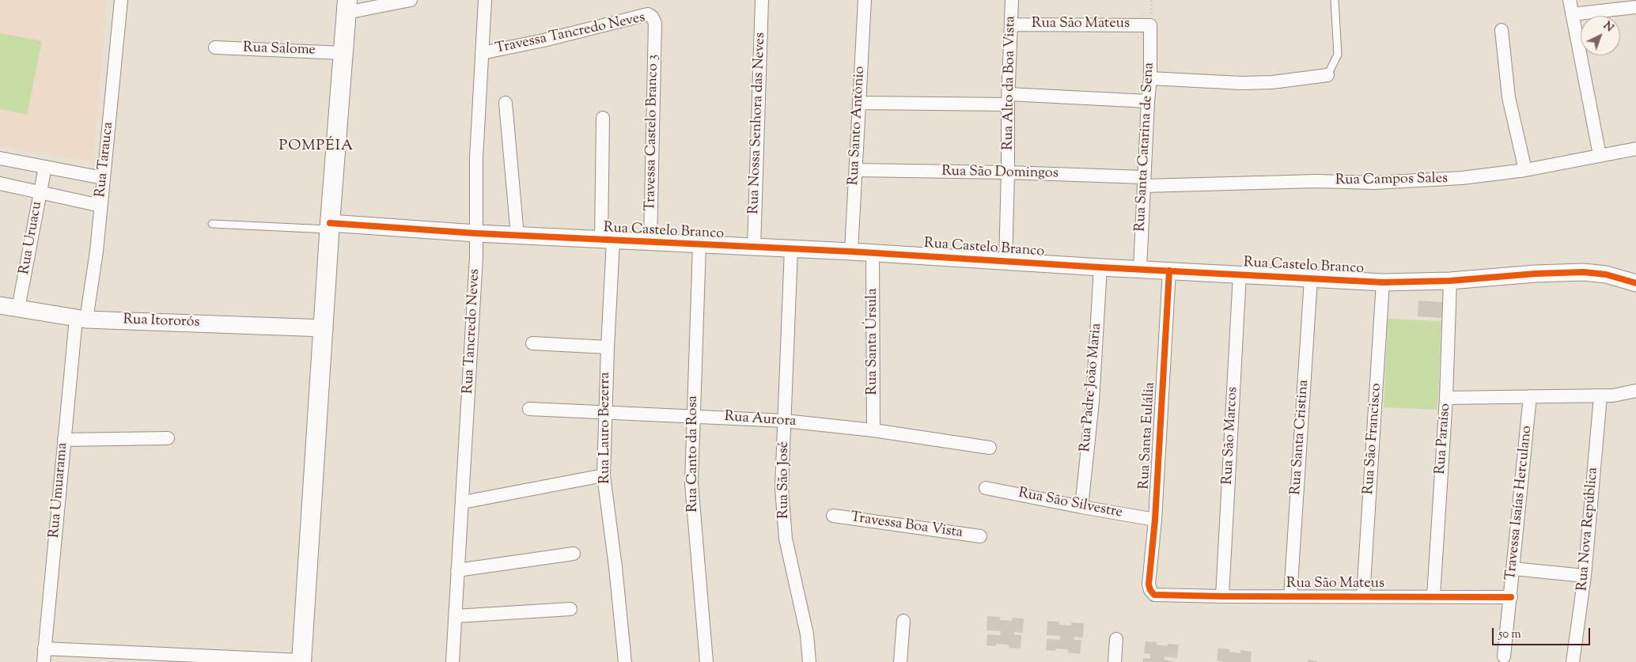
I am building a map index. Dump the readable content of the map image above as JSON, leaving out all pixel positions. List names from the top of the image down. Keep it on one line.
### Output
{"streets":{"street":["Rua São Mateus","Travessa Tancredo Neves","Rua Salome","Rua Alto da Boa Vista","Rua Nossa Senhora das Neves","Rua Santo Antônio","Travessa Castelo Branco 3","Rua Santa Catarina de Sena","Rua Tarauca","Rua São Domingos","Rua Campos Sales","Rua Castelo Branco","Rua Uruacu","Rua Itororós","Rua Tancredo Neves","Rua Santa Úrsula","Rua Padre João Maria","Rua Aurora","Rua Lauro Bezerra","Rua Santa Eulália","Rua São Marcos","Rua Santa Cristina","Rua São Francisco","Rua Paraíso","Rua Canto da Rosa","Rua São José","Rua Umuarama","Travessa Isaías Herculano","Rua São Silvestre","Travessa Boa Vista","Rua Nova República"]},"crossings":[["Rua São Mateus","Rua Alto da Boa Vista"],["Rua São Mateus","Rua Santa Catarina de Sena"],["Rua São Mateus","Rua Santa Eulália"],["Rua São Mateus","Rua São Marcos"],["Rua São Mateus","Rua Santa Cristina"],["Rua São Mateus","Rua São Francisco"],["Rua São Mateus","Rua Paraíso"],["Rua São Mateus","Travessa Isaías Herculano"],["Travessa Tancredo Neves","Travessa Castelo Branco 3"],["Travessa Tancredo Neves","Rua Tancredo Neves"],["Rua Alto da Boa Vista","Rua São Domingos"],["Rua Alto da Boa Vista","Rua Castelo Branco"],["Rua Nossa Senhora das Neves","Rua Castelo Branco"],["Rua Santo Antônio","Rua São Domingos"],["Rua Santo Antônio","Rua Castelo Branco"],["Travessa Castelo Branco 3","Rua Castelo Branco"],["Rua Santa Catarina de Sena","Rua São Domingos"],["Rua Santa Catarina de Sena","Rua Campos Sales"],["Rua Santa Catarina de Sena","Rua Castelo Branco"],["Rua Tarauca","Rua Itororós"],["Rua Tarauca","Rua Umuarama"],["Rua São Domingos","Rua Campos Sales"],["Rua Castelo Branco","Rua Tancredo Neves"],["Rua Castelo Branco","Rua Santa Úrsula"],["Rua Castelo Branco","Rua Padre João Maria"],["Rua Castelo Branco","Rua Lauro Bezerra"],["Rua Castelo Branco","Rua Santa Eulália"],["Rua Castelo Branco","Rua São Marcos"],["Rua Castelo Branco","Rua Santa Cristina"],["Rua Castelo Branco","Rua São Francisco"],["Rua Castelo Branco","Rua Paraíso"],["Rua Castelo Branco","Rua Canto da Rosa"],["Rua Castelo Branco","Rua São José"],["Rua Uruacu","Rua Itororós"],["Rua Itororós","Rua Umuarama"],["Rua Santa Úrsula","Rua Aurora"],["Rua Padre João Maria","Rua São Silvestre"],["Rua Aurora","Rua Lauro Bezerra"],["Rua Aurora","Rua Canto da Rosa"],["Rua Aurora","Rua São José"],["Rua Santa Eulália","Rua São Silvestre"]],"districts":["POMPÉIA"],"scale_bar":"50 m","north":"top right"}
